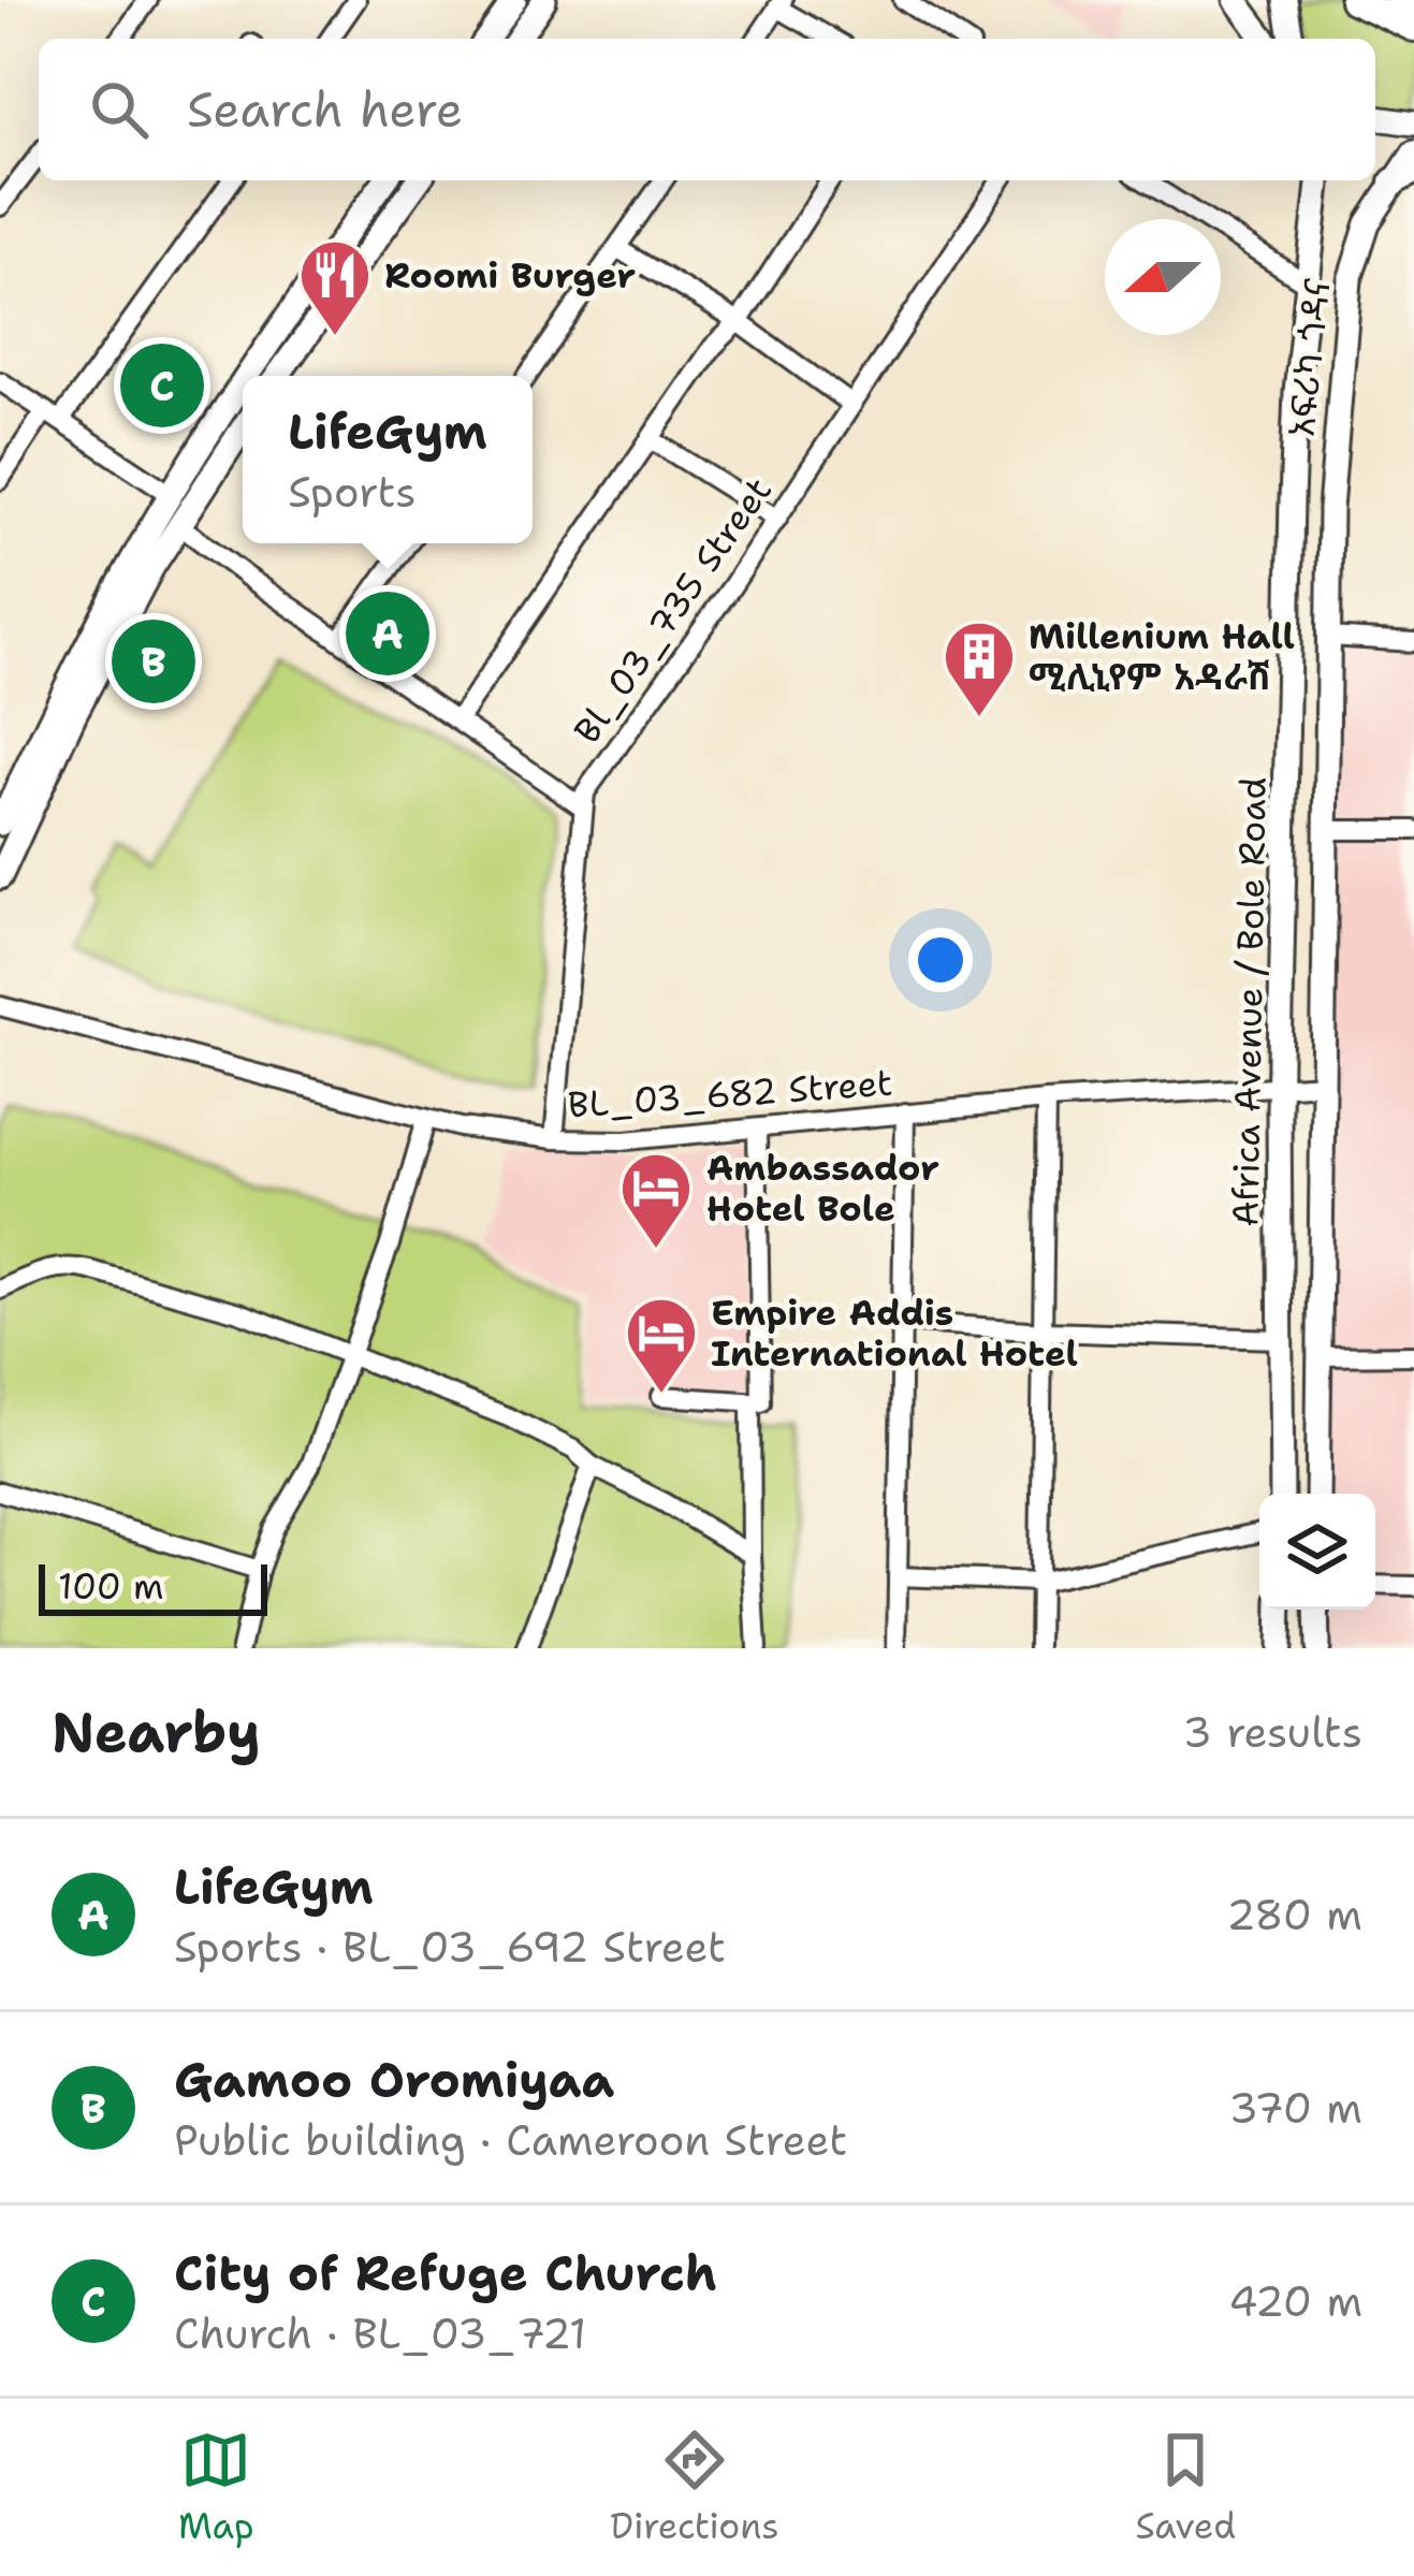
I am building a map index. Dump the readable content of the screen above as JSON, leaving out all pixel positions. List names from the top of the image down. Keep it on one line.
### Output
{"streets":{"main road":["አፍሪካ ጎዳና","Africa Avenue / Bole Road"],"street":["Bl_03_735 Street","BL_03_682 Street"]},"crossings":[["አፍሪካ ጎዳና","Africa Avenue / Bole Road"],["Bl_03_735 Street","BL_03_682 Street"],["Africa Avenue / Bole Road","BL_03_682 Street"]],"places":{"restaurant":["Roomi Burger"],"building":["Millenium Hall ሚሊኒየም አዳራሽ"],"hotel":["Ambassador Hotel Bole","Empire Addis International Hotel"]},"scale_bar":"100 m","north":"left","page":{"search":"Search here","pins":["C","A","B"],"popup":["LifeGym","Sports"],"scale":"100 m","heading":["Nearby","3 results"],"list":[{"mark":"A","name":"LifeGym","note":"Sports · BL_03_692 Street","value":"280 m"},{"mark":"B","name":"Gamoo Oromiyaa","note":"Public building · Cameroon Street","value":"370 m"},{"mark":"C","name":"City of Refuge Church","note":"Church · BL_03_721","value":"420 m"}],"nav":["Map","Directions","Saved"]}}
